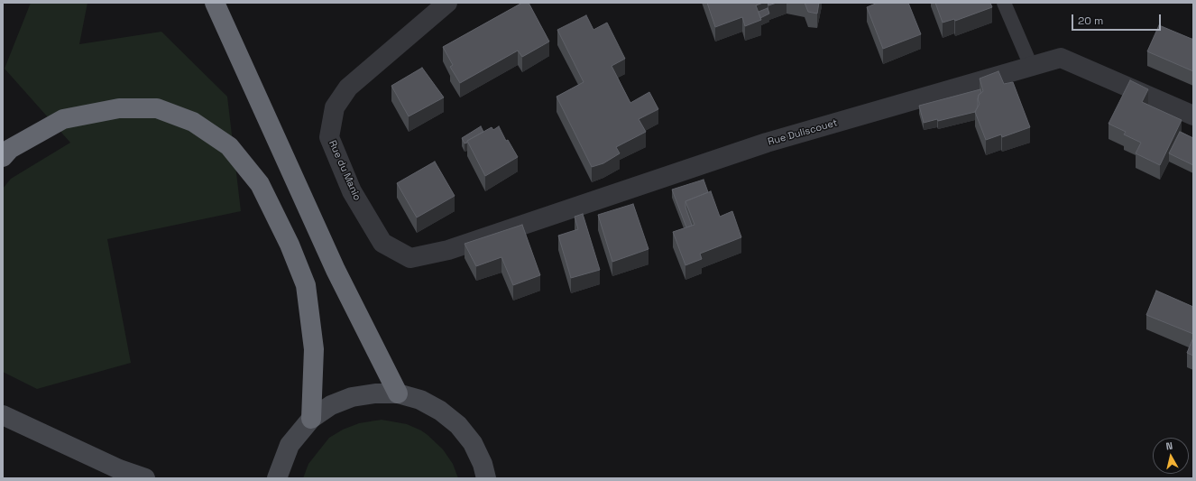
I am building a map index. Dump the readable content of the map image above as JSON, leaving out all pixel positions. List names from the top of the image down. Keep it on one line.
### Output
{"streets":{"street":["Rue Duliscouet","Rue du Manio"]},"crossings":[["Rue Duliscouet","Rue du Manio"]],"scale_bar":"20 m","north":"top"}
